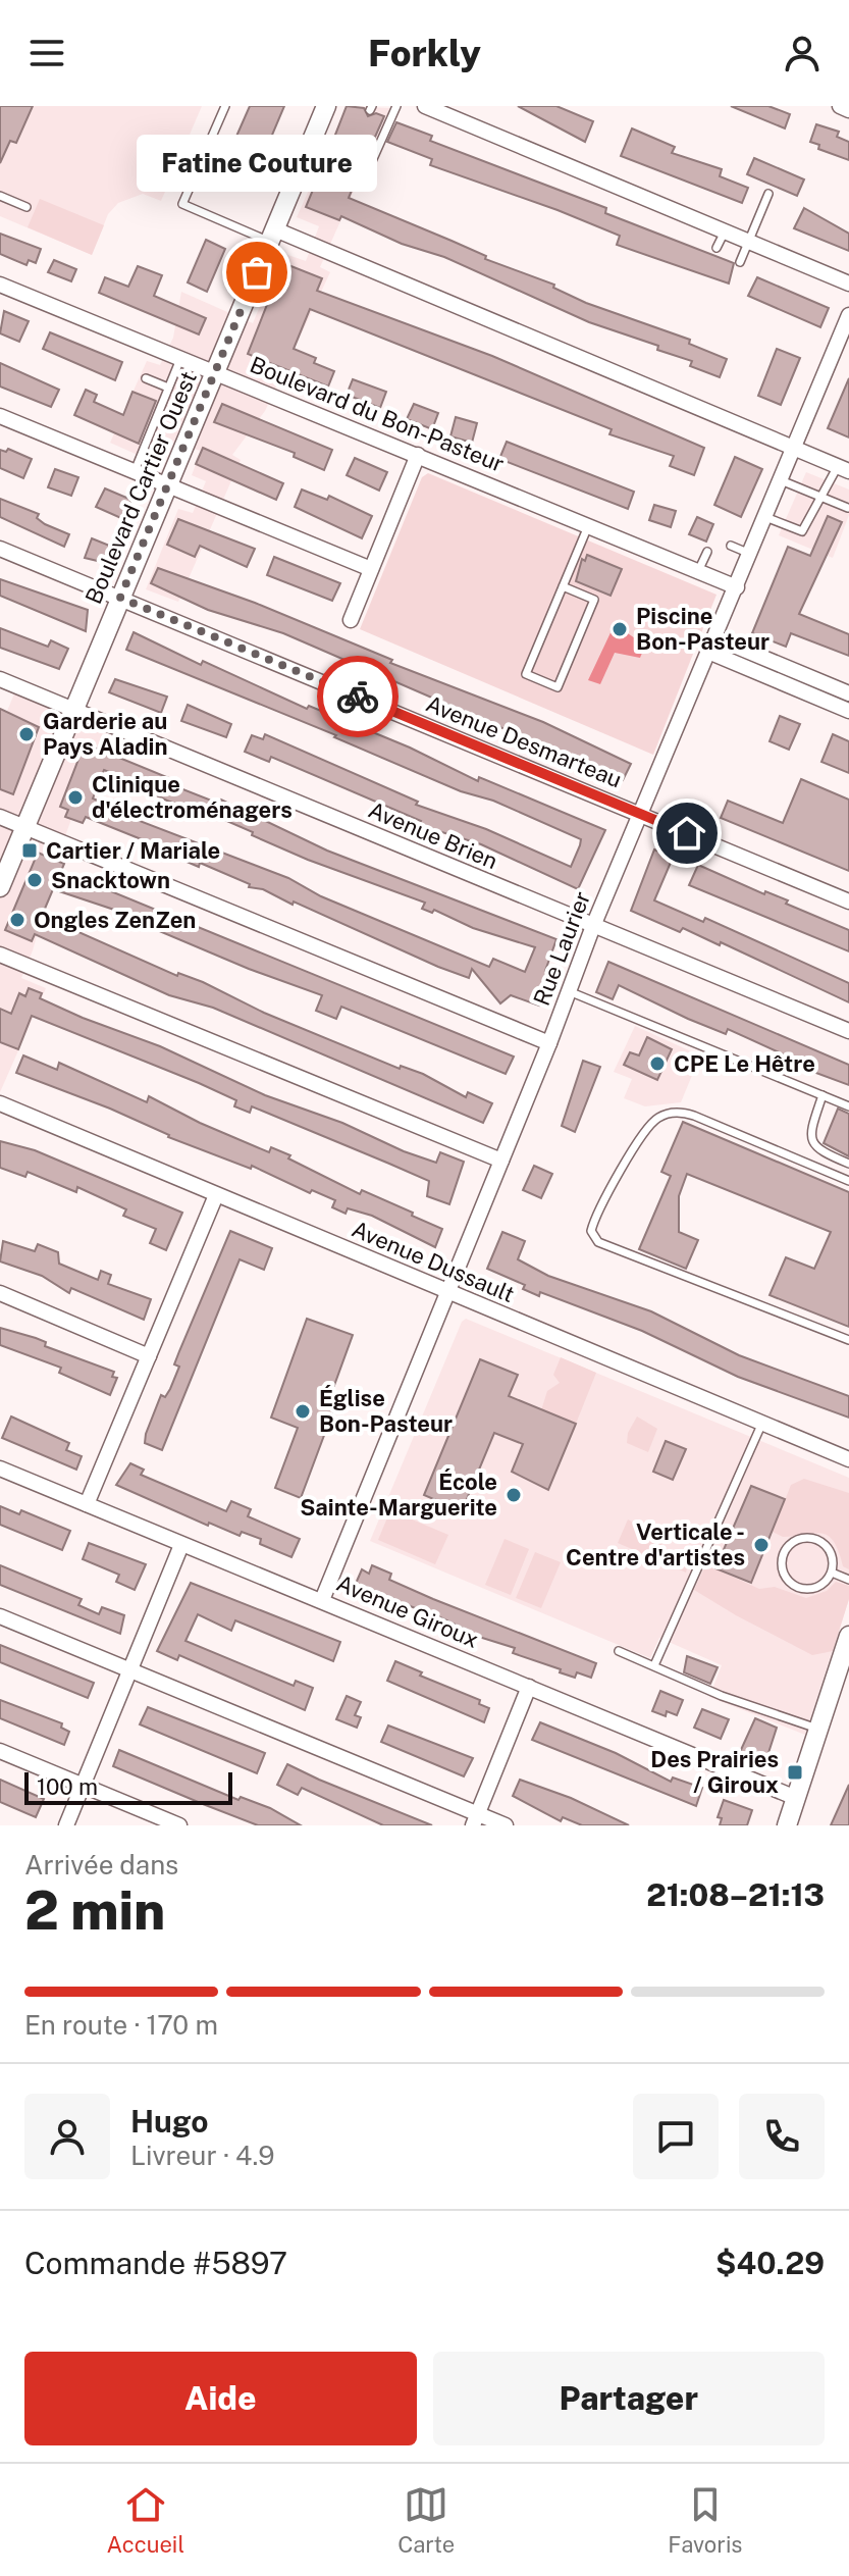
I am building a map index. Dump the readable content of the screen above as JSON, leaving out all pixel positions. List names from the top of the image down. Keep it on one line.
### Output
{"streets":{"street":["Boulevard du Bon-Pasteur","Boulevard Cartier Ouest","Avenue Desmarteau","Avenue Brien","Rue Laurier","Avenue Dussault","Avenue Giroux"]},"crossings":[["Boulevard du Bon-Pasteur","Boulevard Cartier Ouest"],["Boulevard du Bon-Pasteur","Rue Laurier"],["Boulevard Cartier Ouest","Avenue Desmarteau"],["Boulevard Cartier Ouest","Avenue Brien"],["Avenue Desmarteau","Rue Laurier"],["Avenue Brien","Rue Laurier"],["Rue Laurier","Avenue Dussault"],["Rue Laurier","Avenue Giroux"]],"places":{"other":["Fatine Couture","Piscine Bon-Pasteur","Garderie au Pays Aladin","Clinique d'électroménagers","Snacktown","Ongles ZenZen","CPE Le Hêtre","Église Bon-Pasteur","École Sainte-Marguerite","Verticale - Centre d'artistes"],"transit":["Cartier / Mariale","Des Prairies / Giroux"]},"scale_bar":"100 m","page":{"header":"Forkly","bubble":"Fatine Couture","scale":"100 m","heading":["2 min","Arrivée dans","21:08–21:13"],"panel":["Hugo","Livreur · 4.9","Commande #5897","$40.29"],"bar":"En route · 170 m","buttons":["Aide","Partager"],"tabs":["Accueil","Carte","Favoris"]}}
